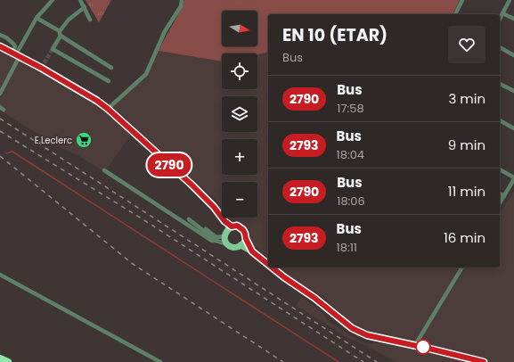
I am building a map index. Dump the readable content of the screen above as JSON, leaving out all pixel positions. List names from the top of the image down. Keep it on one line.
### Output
{"places":{"supermarket":["E.Leclerc"]},"lines":["bus line 2790"],"north":"right","page":{"on_map":"2790","map_buttons":["+","−"],"heading":["EN 10 (ETAR)","Bus"],"list":[{"mark":"2790","name":"Bus","note":"17:58","value":"3 min"},{"mark":"2793","name":"Bus","note":"18:04","value":"9 min"},{"mark":"2790","name":"Bus","note":"18:06","value":"11 min"},{"mark":"2793","name":"Bus","note":"18:11","value":"16 min"}]}}
